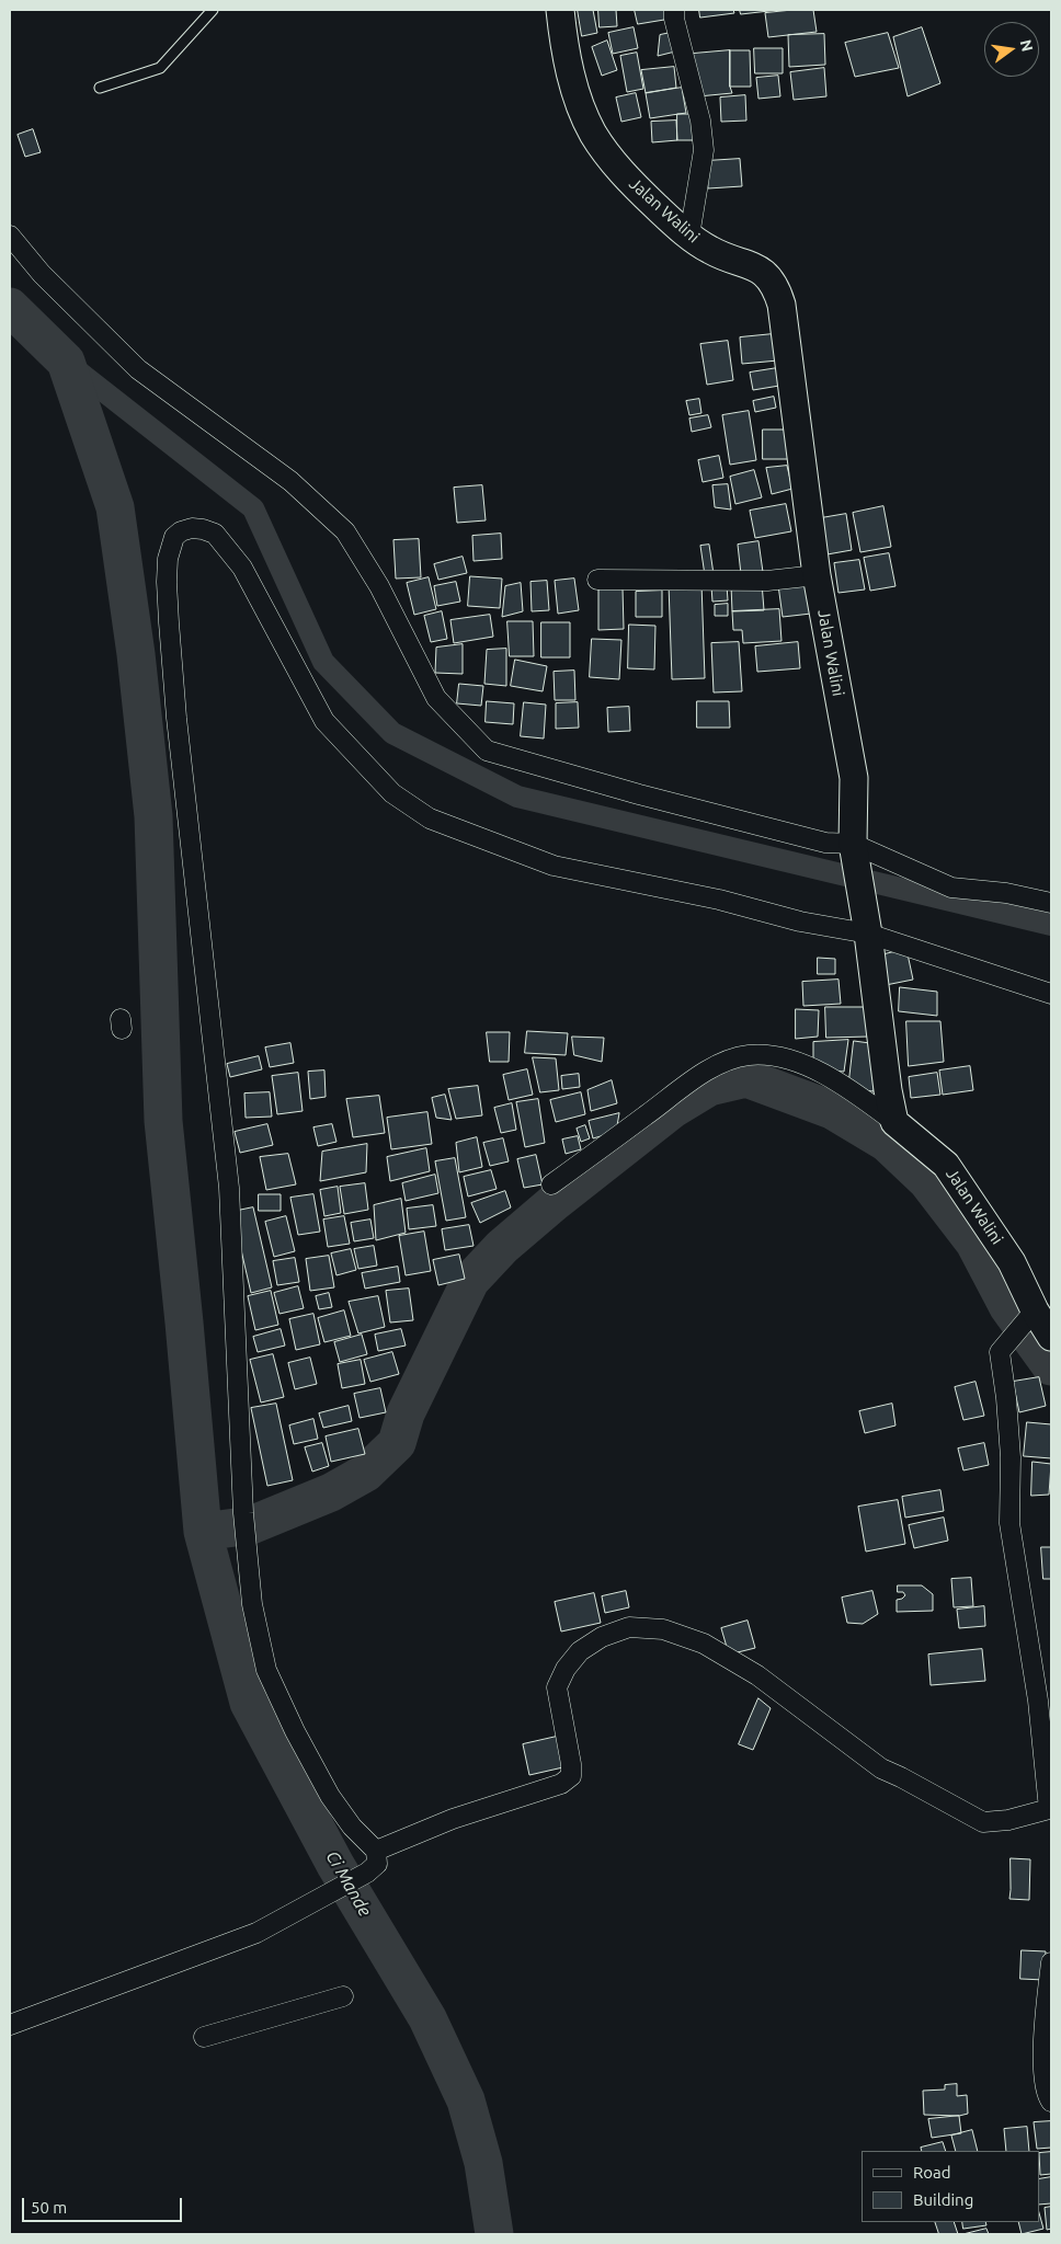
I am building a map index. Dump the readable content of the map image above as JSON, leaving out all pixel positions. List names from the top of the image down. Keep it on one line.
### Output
{"streets":{"street":["Jalan Walini"]},"water":["Ci Mande"],"legend":["Road","Building"],"scale_bar":"50 m","north":"right"}
